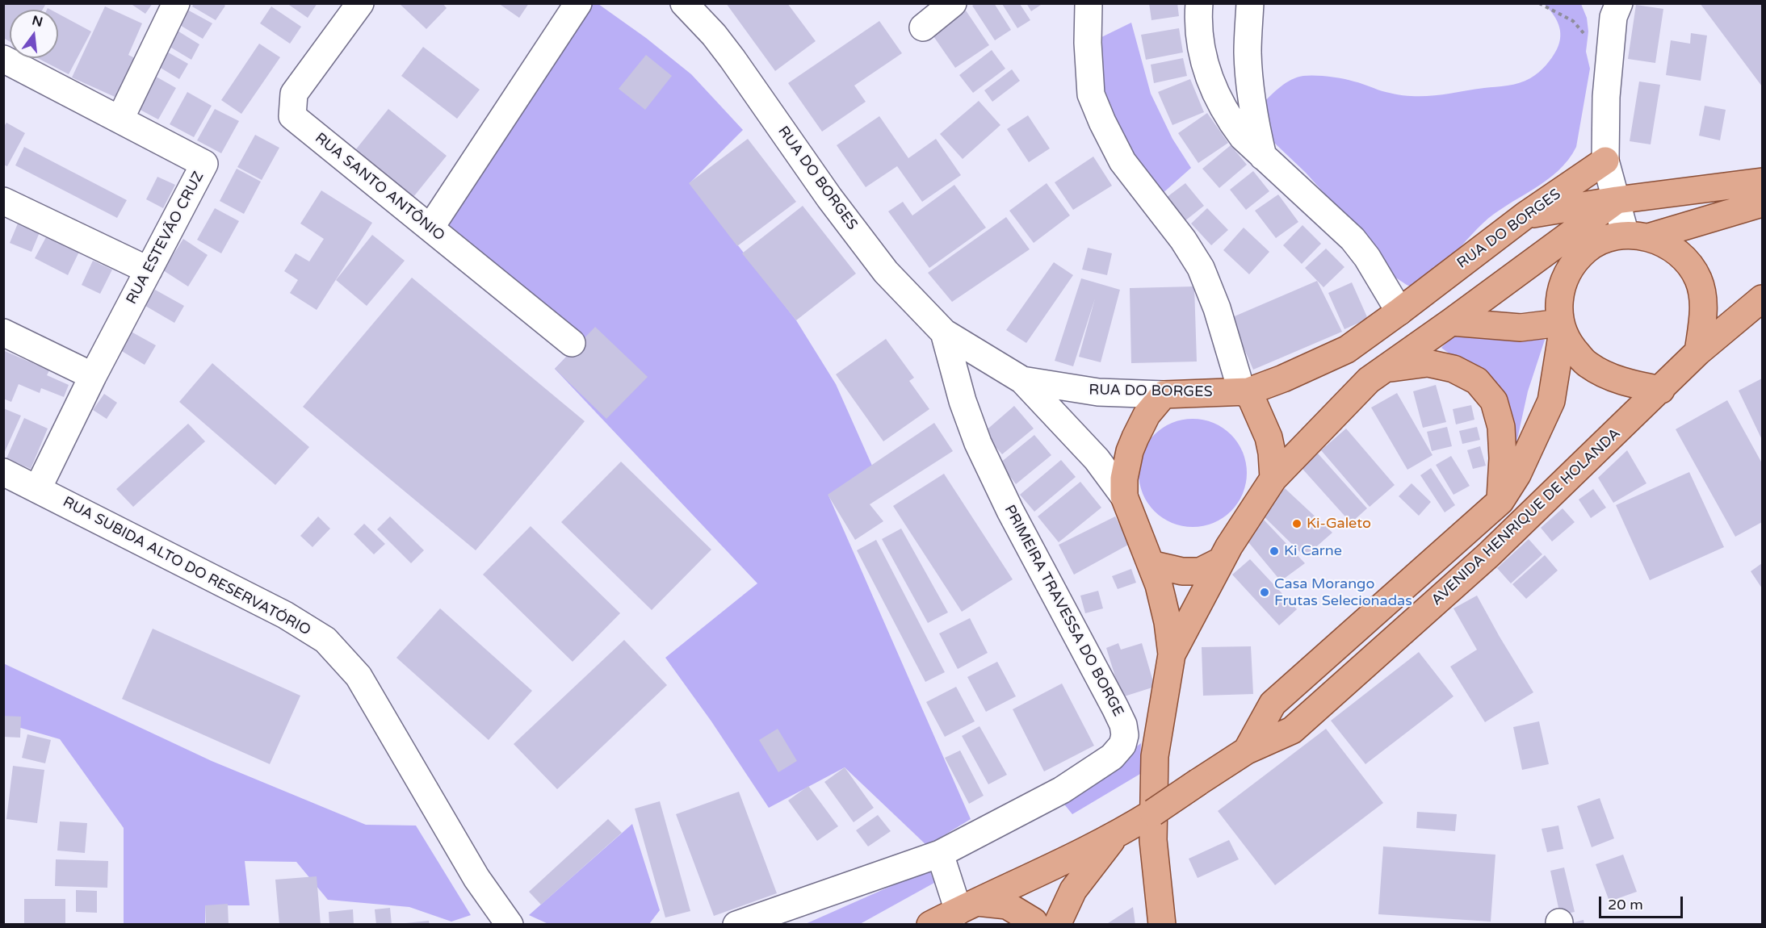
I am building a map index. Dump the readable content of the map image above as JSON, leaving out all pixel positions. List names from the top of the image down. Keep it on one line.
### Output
{"streets":{"main road":["RUA DO BORGES","AVENIDA HENRIQUE DE HOLANDA"],"street":["RUA SANTO ANTÔNIO","RUA ESTEVÃO CRUZ","RUA SUBIDA ALTO DO RESERVATÓRIO","PRIMEIRA TRAVESSA DO BORGE"]},"crossings":[["RUA DO BORGES","PRIMEIRA TRAVESSA DO BORGE"],["RUA ESTEVÃO CRUZ","RUA SUBIDA ALTO DO RESERVATÓRIO"]],"places":["Ki-Galeto","Ki Carne","Casa Morango Frutas Selecionadas"],"scale_bar":"20 m","north":"top"}
